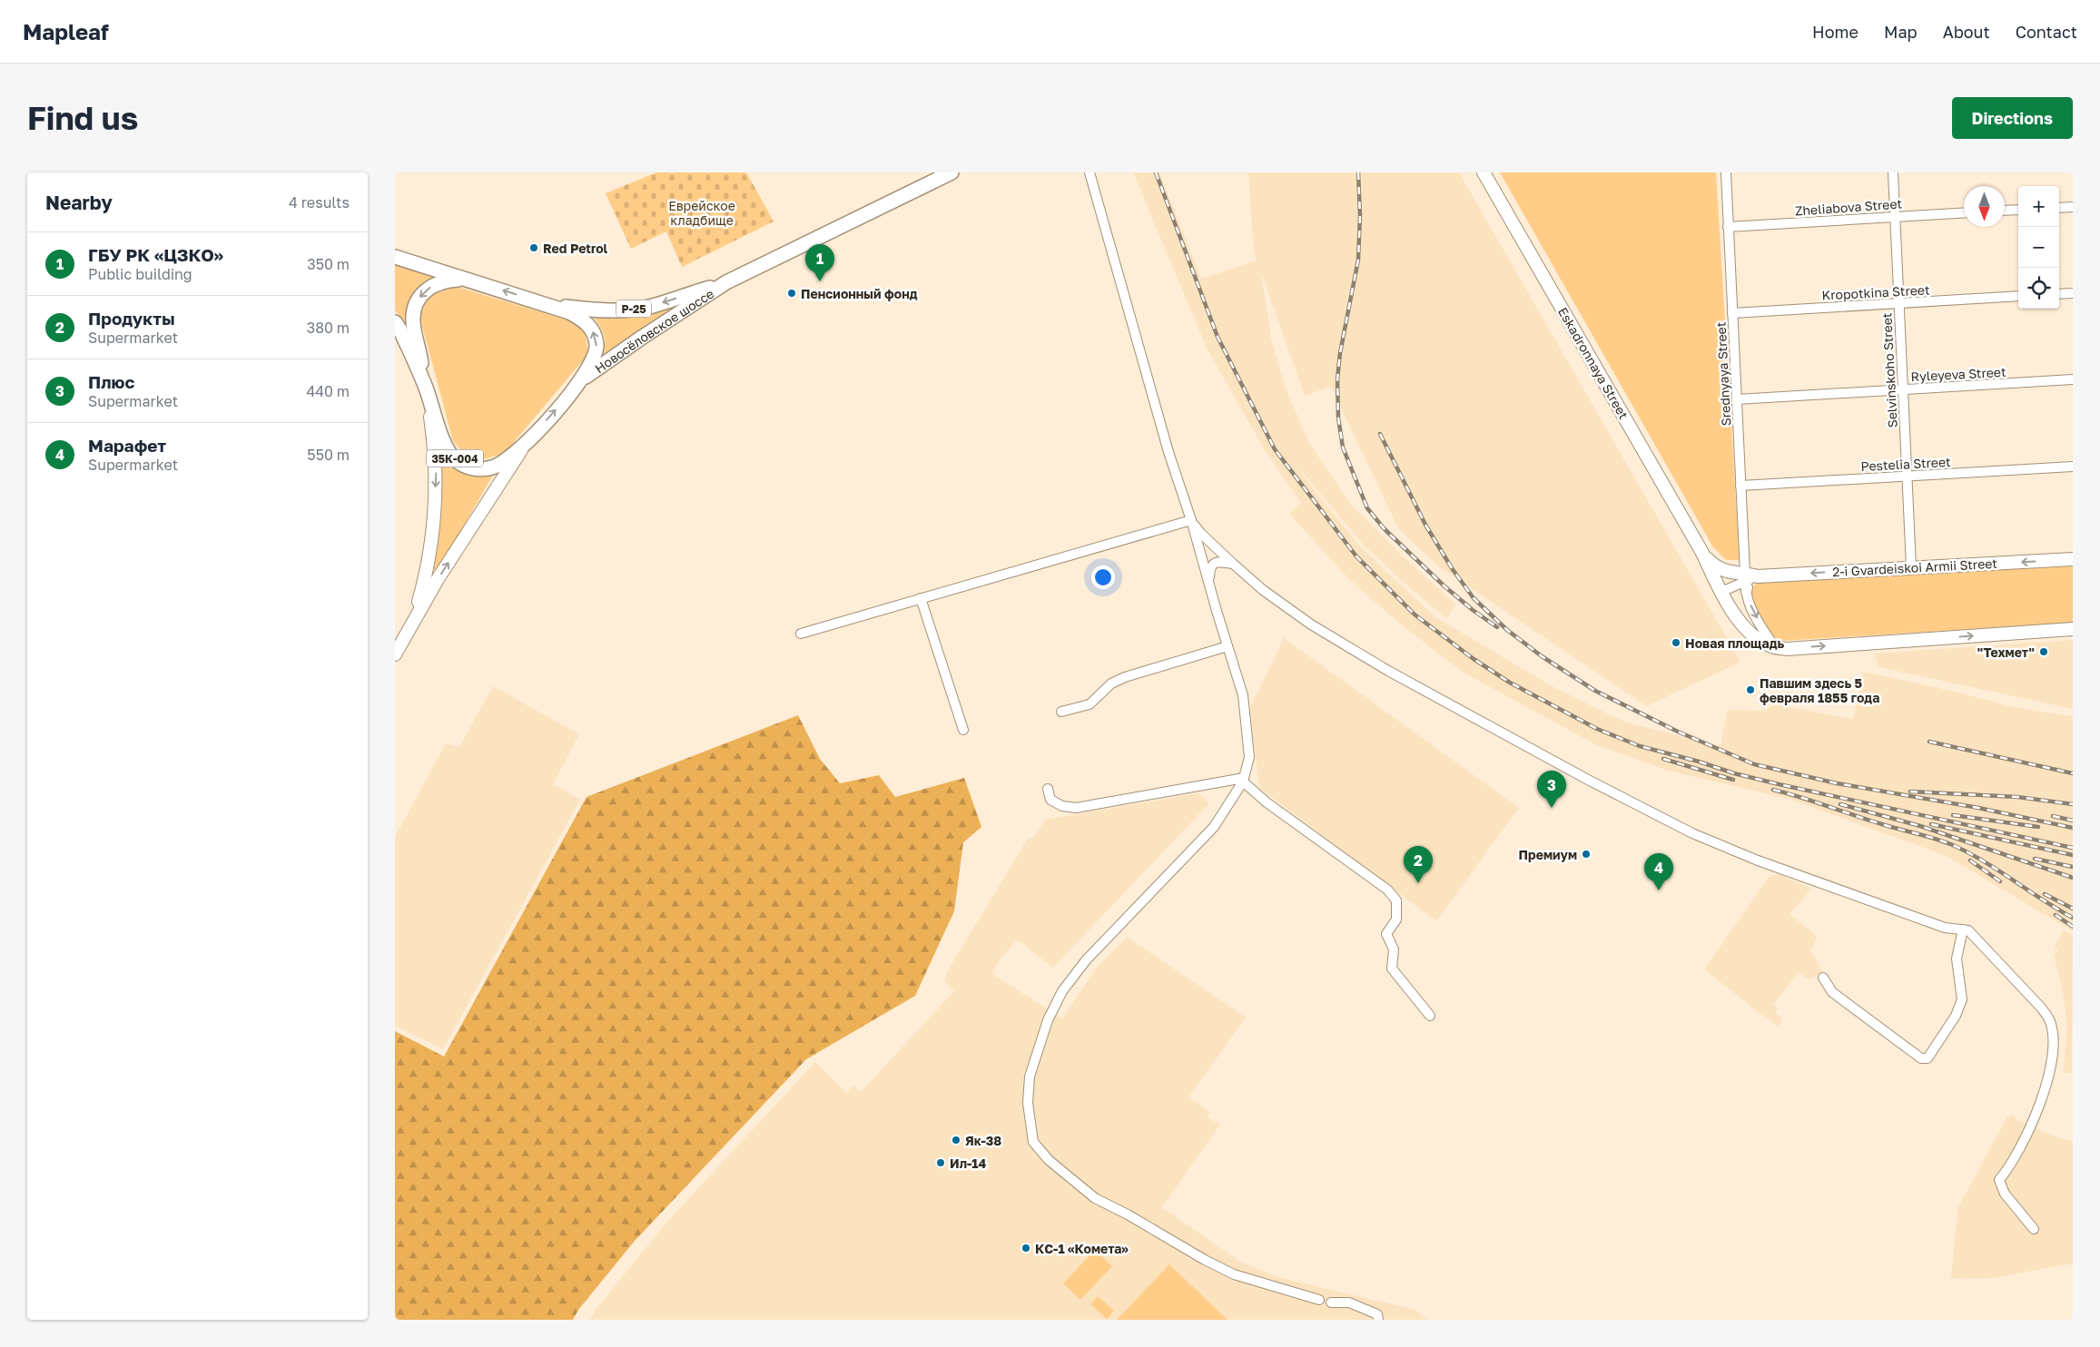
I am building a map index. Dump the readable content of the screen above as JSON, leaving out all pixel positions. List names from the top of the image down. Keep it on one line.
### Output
{"streets":{"main road":["Р-25","Новосёловское шоссе","Eskadronnaya Street","35К-004","2-i Gvardeiskoi Armii Street"],"street":["Zheliabova Street","Kropotkina Street","Selvinskoho Street","Srednyaya Street","Ryleyeva Street","Pestelia Street"]},"crossings":[["Zheliabova Street","Selvinskoho Street"],["Zheliabova Street","Srednyaya Street"],["Kropotkina Street","Selvinskoho Street"],["Kropotkina Street","Srednyaya Street"],["Новосёловское шоссе","35К-004"],["Eskadronnaya Street","2-i Gvardeiskoi Armii Street"],["Selvinskoho Street","Ryleyeva Street"],["Selvinskoho Street","Pestelia Street"],["Selvinskoho Street","2-i Gvardeiskoi Armii Street"],["Srednyaya Street","Ryleyeva Street"],["Srednyaya Street","Pestelia Street"],["Srednyaya Street","2-i Gvardeiskoi Armii Street"]],"parks":["Еврейское кладбище"],"places":["Red Petrol","Пенсионный фонд","Новая площадь","\"Техмет\"","Павшим здесь 5 февраля 1855 года","Премиум","Як-38","Ил-14","КС-1 «Комета»"],"north":"bottom","page":{"header":"Mapleaf","nav":["Home","Map","About","Contact"],"buttons":"Directions","title":"Find us","heading":["Nearby","4 results"],"map_buttons":["+","−"],"list":[{"mark":"1","name":"ГБУ РК «ЦЗКО»","note":"Public building","value":"350 m"},{"mark":"2","name":"Продукты","note":"Supermarket","value":"380 m"},{"mark":"3","name":"Плюс","note":"Supermarket","value":"440 m"},{"mark":"4","name":"Марафет","note":"Supermarket","value":"550 m"}],"pins":["1","3","2","4"]}}
